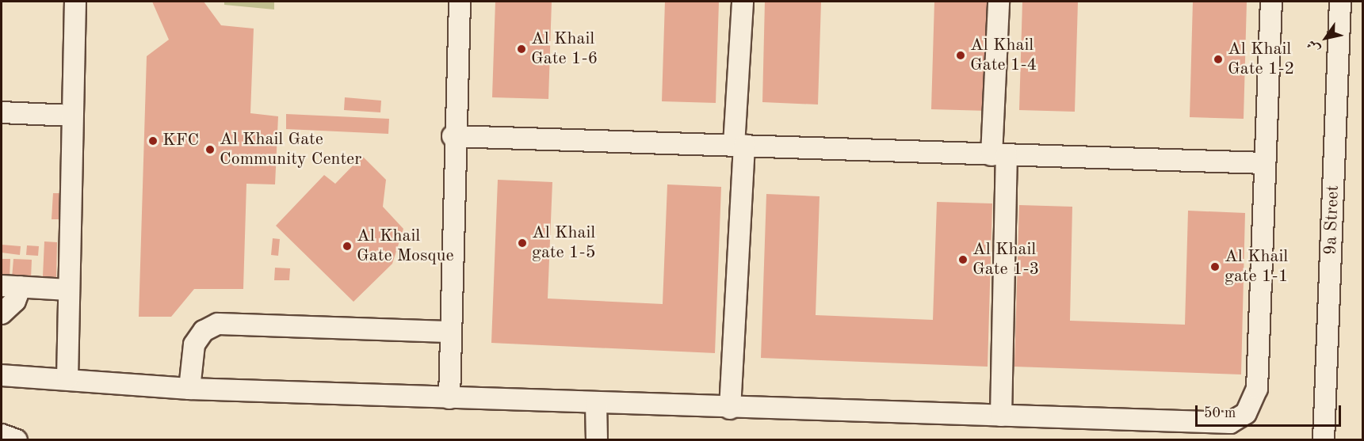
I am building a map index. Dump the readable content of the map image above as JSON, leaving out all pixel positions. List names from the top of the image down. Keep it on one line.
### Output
{"streets":{"street":["9a Street"]},"places":["Al Khail Gate 1-6","Al Khail Gate 1-4","Al Khail Gate 1-2","KFC","Al Khail Gate Community Center","Al Khail gate 1-5","Al Khail Gate Mosque","Al Khail Gate 1-3","Al Khail gate 1-1"],"scale_bar":"50 m","north":"bottom left"}
